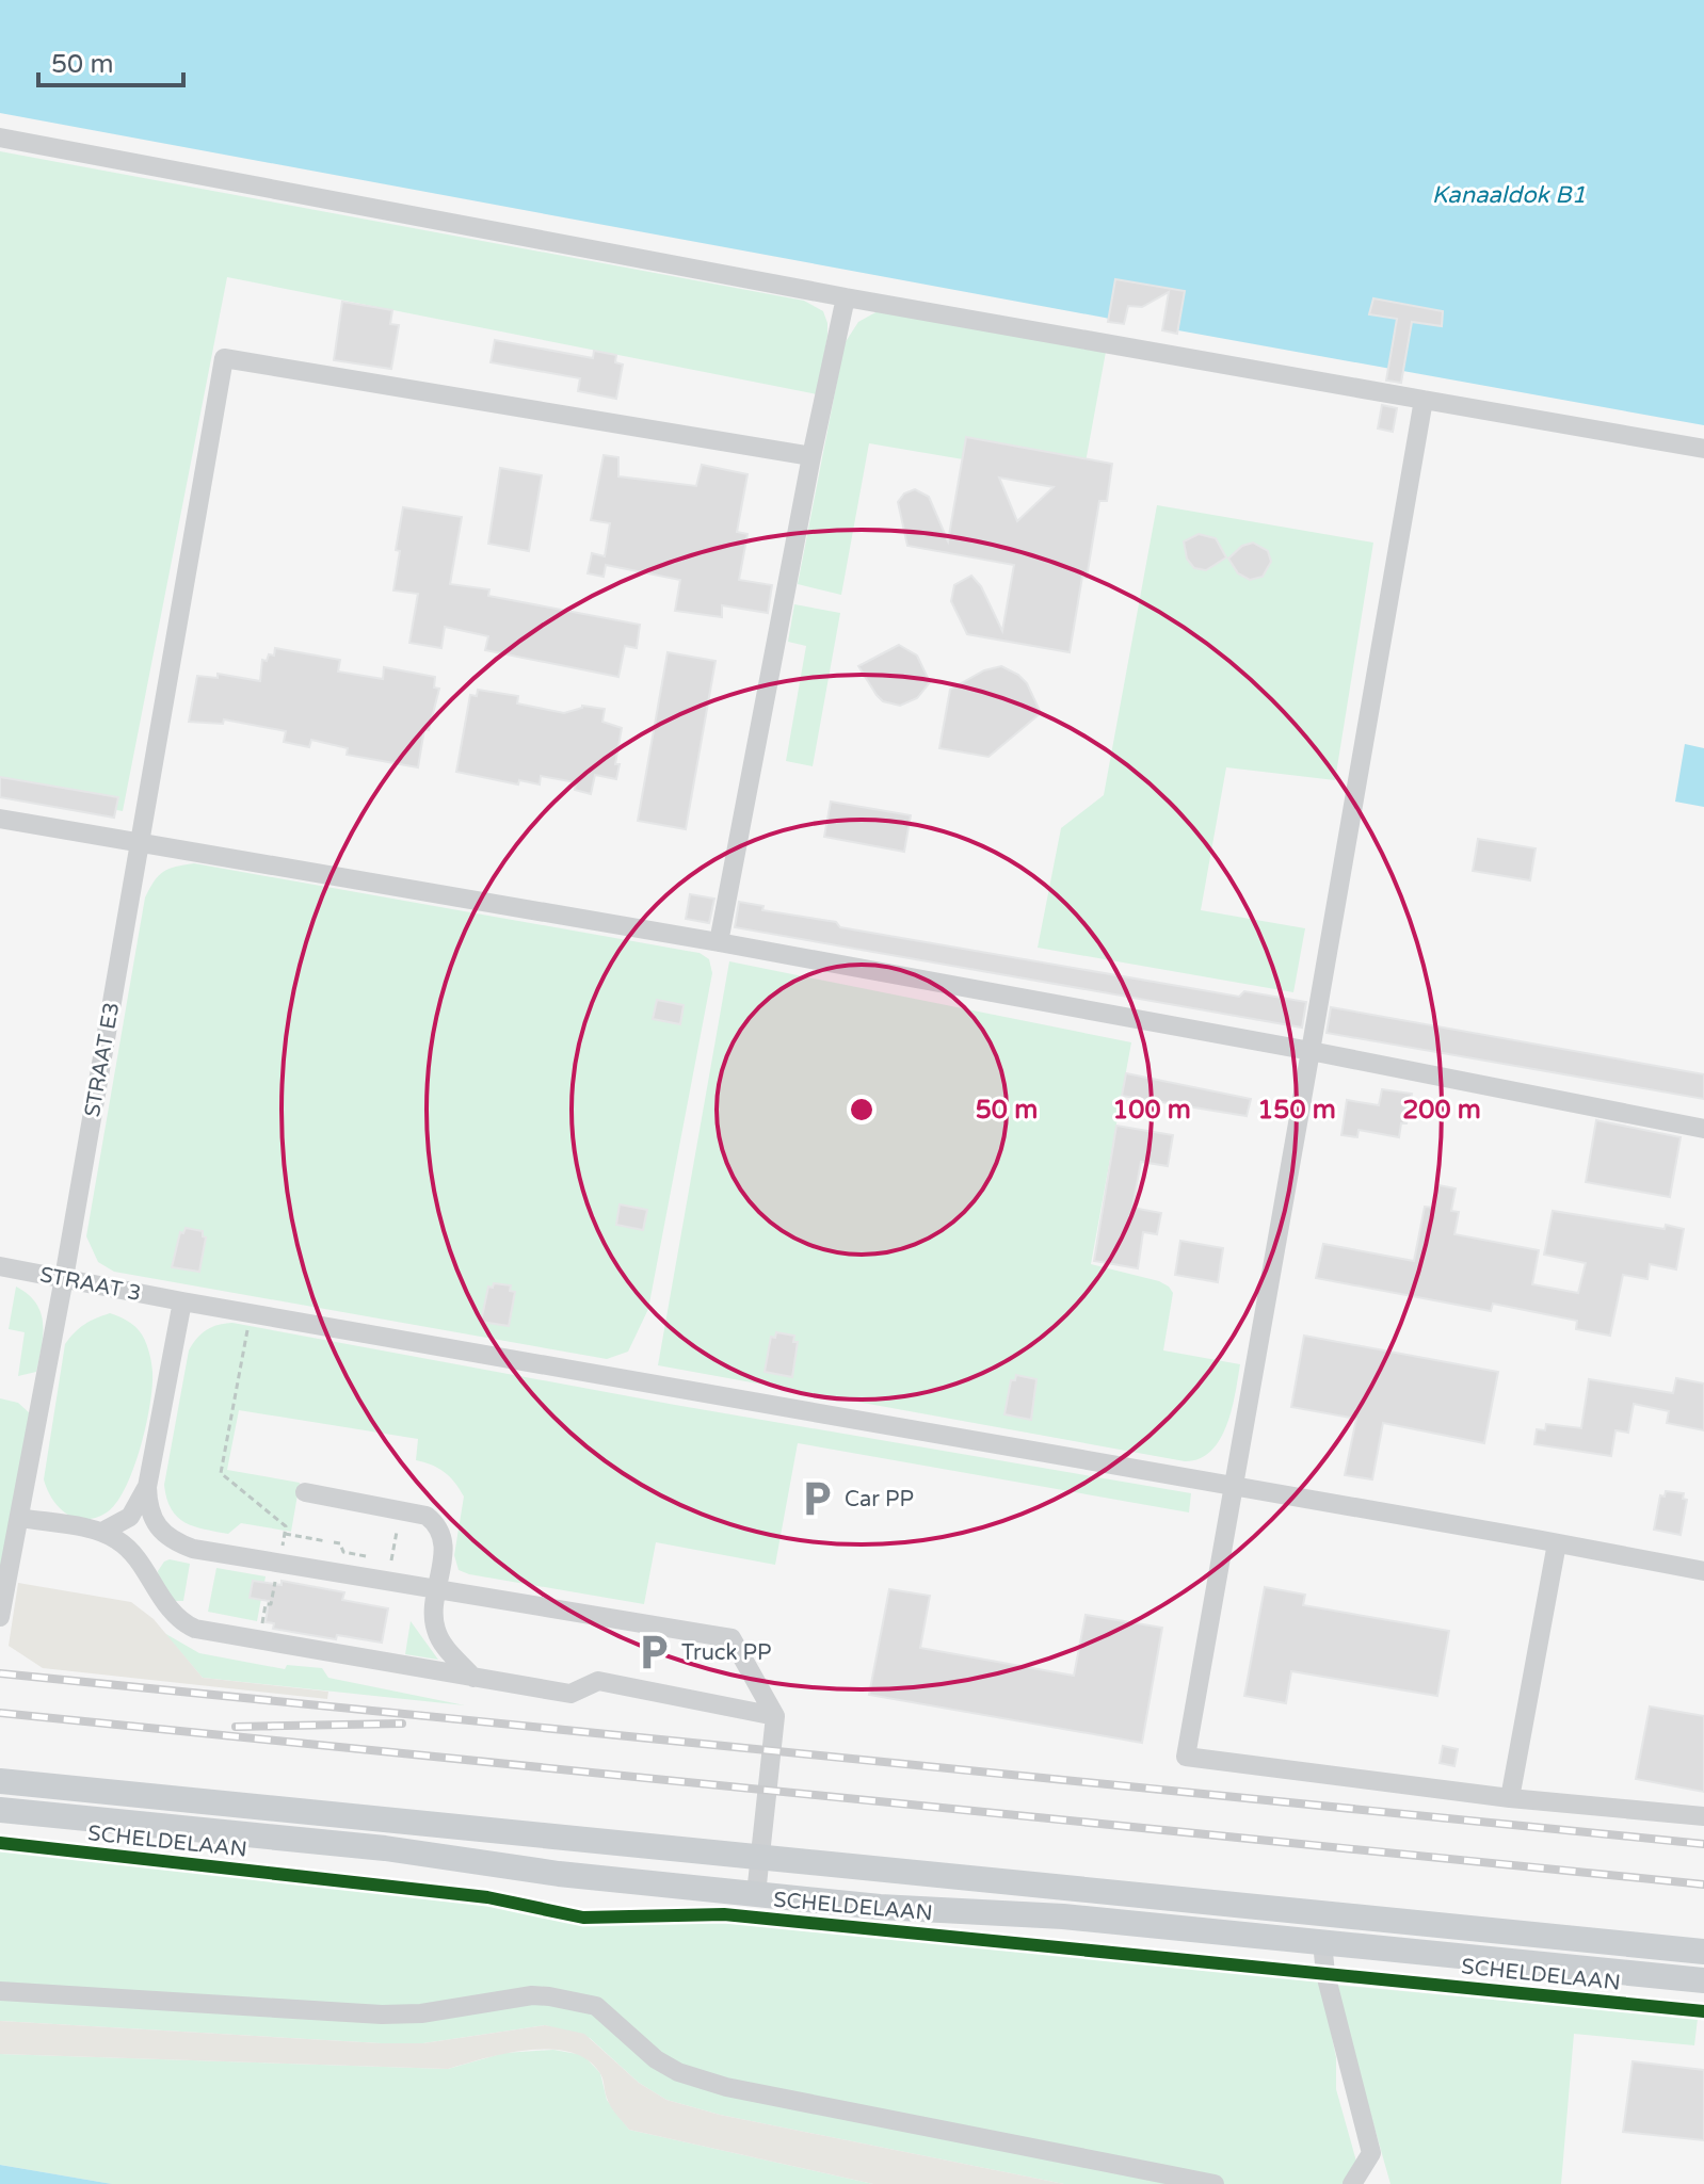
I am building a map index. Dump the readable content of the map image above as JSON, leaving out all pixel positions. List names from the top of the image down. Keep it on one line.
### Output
{"streets":{"main road":["SCHELDELAAN"],"lane":["STRAAT E3","STRAAT 3"]},"crossings":[["STRAAT E3","STRAAT 3"]],"water":["Kanaaldok B1"],"places":{"parking":["Car PP","Truck PP"]},"scale_bar":"50 m","rings":["50 m","100 m","150 m","200 m"]}
